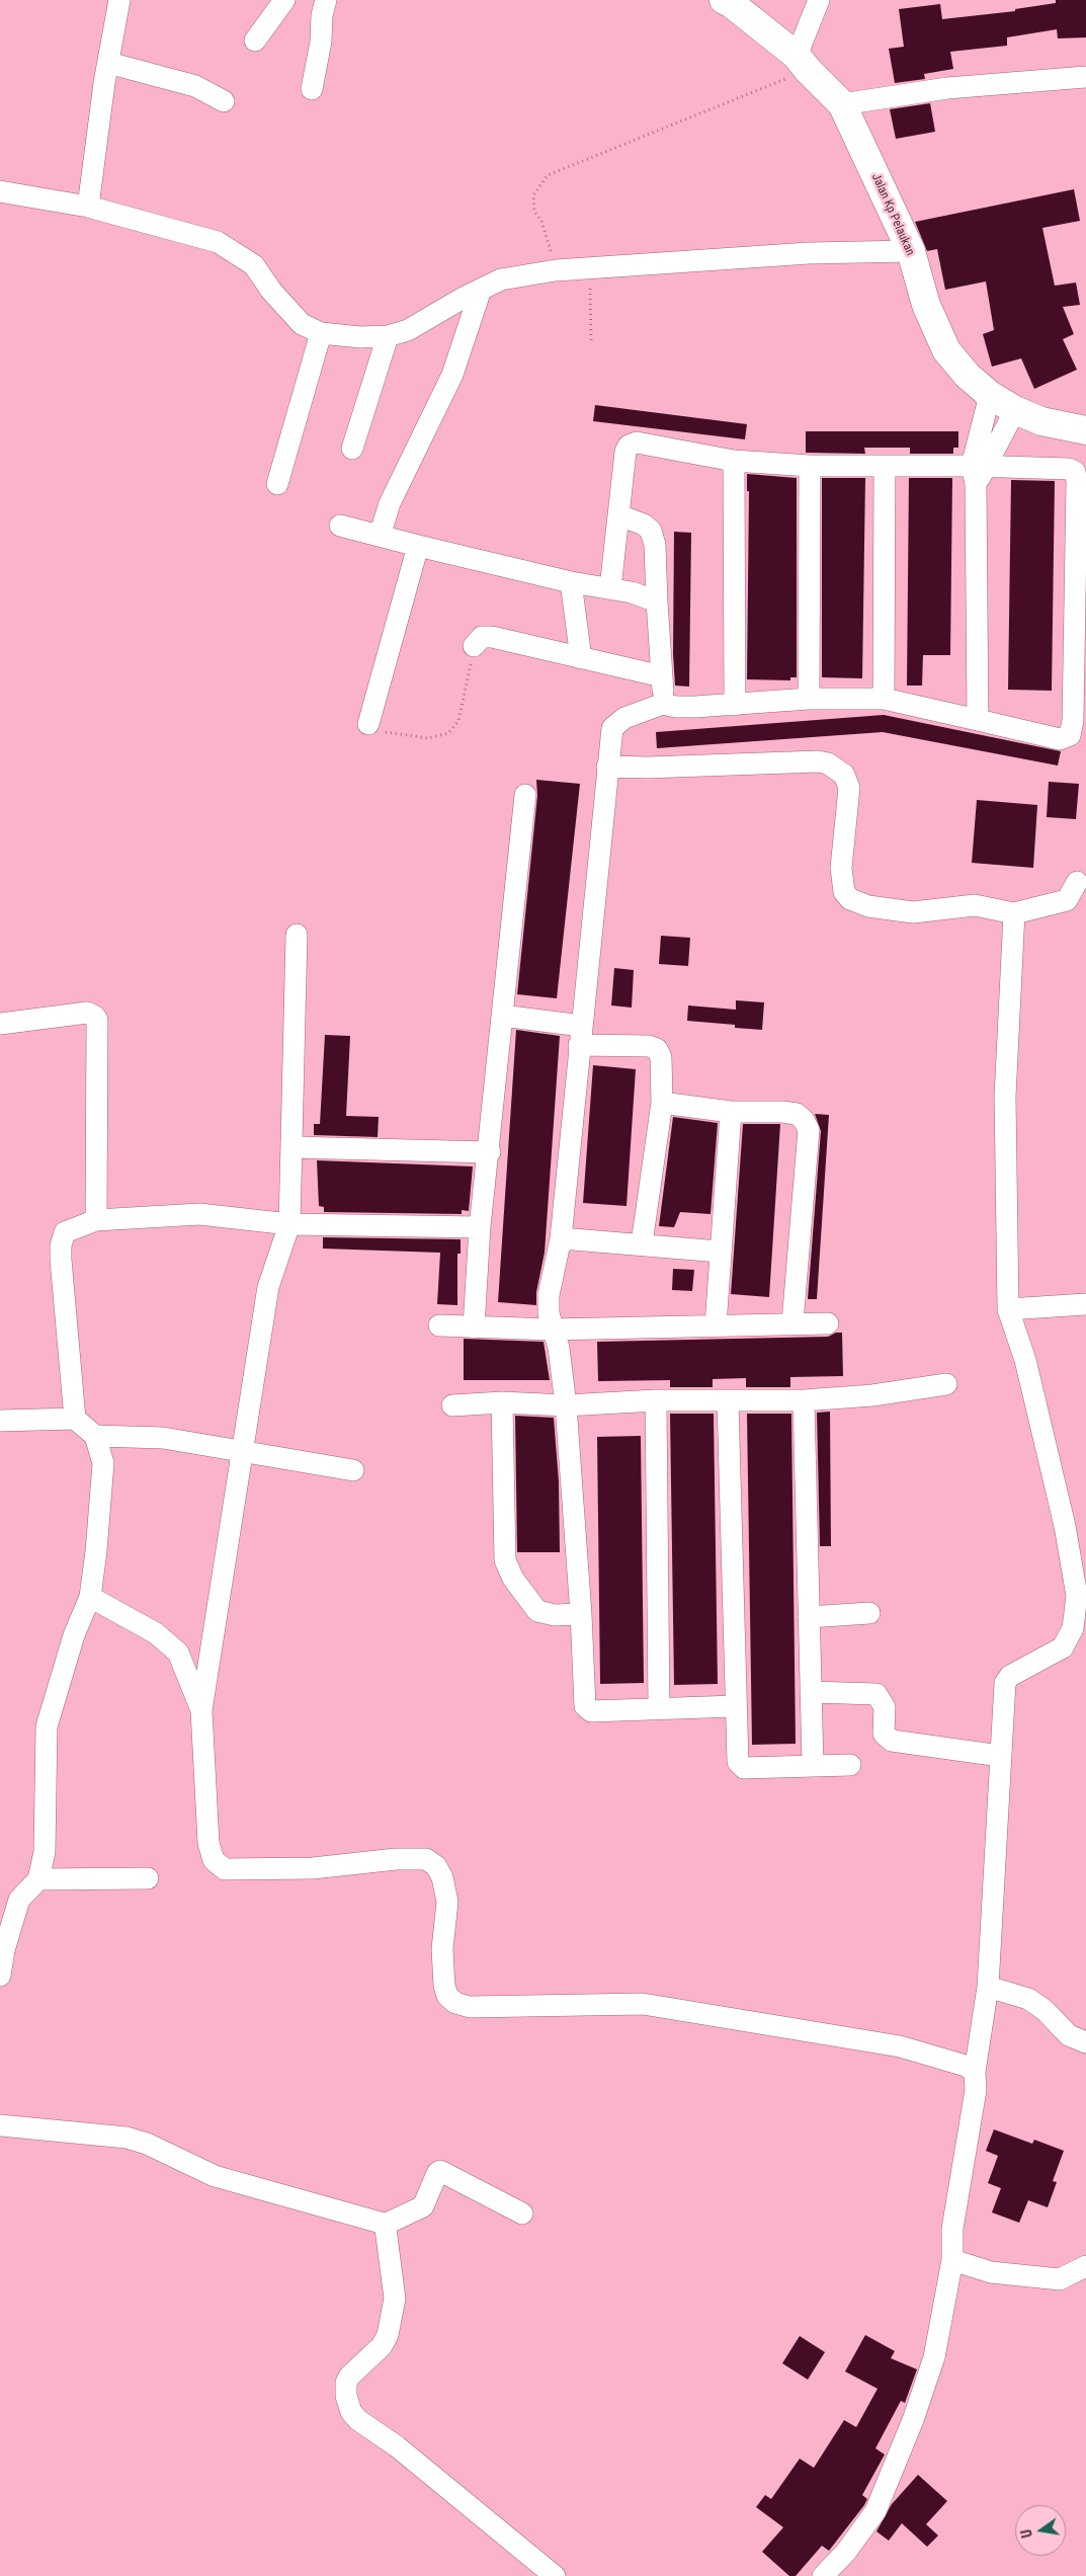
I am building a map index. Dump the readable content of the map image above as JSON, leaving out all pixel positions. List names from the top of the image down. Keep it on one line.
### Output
{"streets":{"street":["Jalan Kp Pelaukan"]},"north":"left"}
